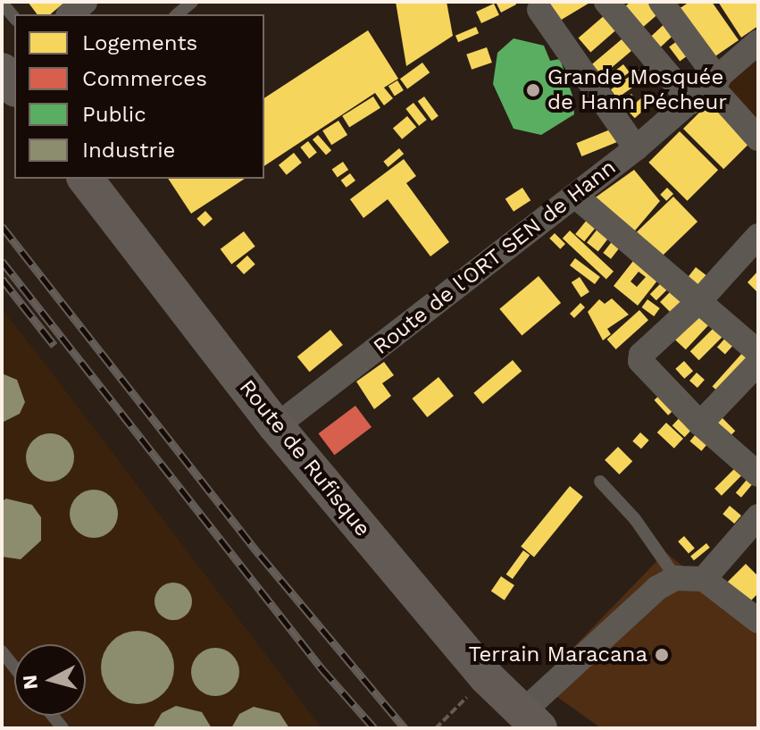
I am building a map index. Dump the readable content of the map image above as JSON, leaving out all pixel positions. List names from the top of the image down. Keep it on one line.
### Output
{"streets":{"main road":["Route de Rufisque"],"street":["Route de l'ORT SEN de Hann"]},"crossings":[["Route de l'ORT SEN de Hann","Route de Rufisque"]],"places":["Grande Mosquée de Hann Pécheur","Terrain Maracana"],"legend":["Logements","Commerces","Public","Industrie"],"north":"left"}
